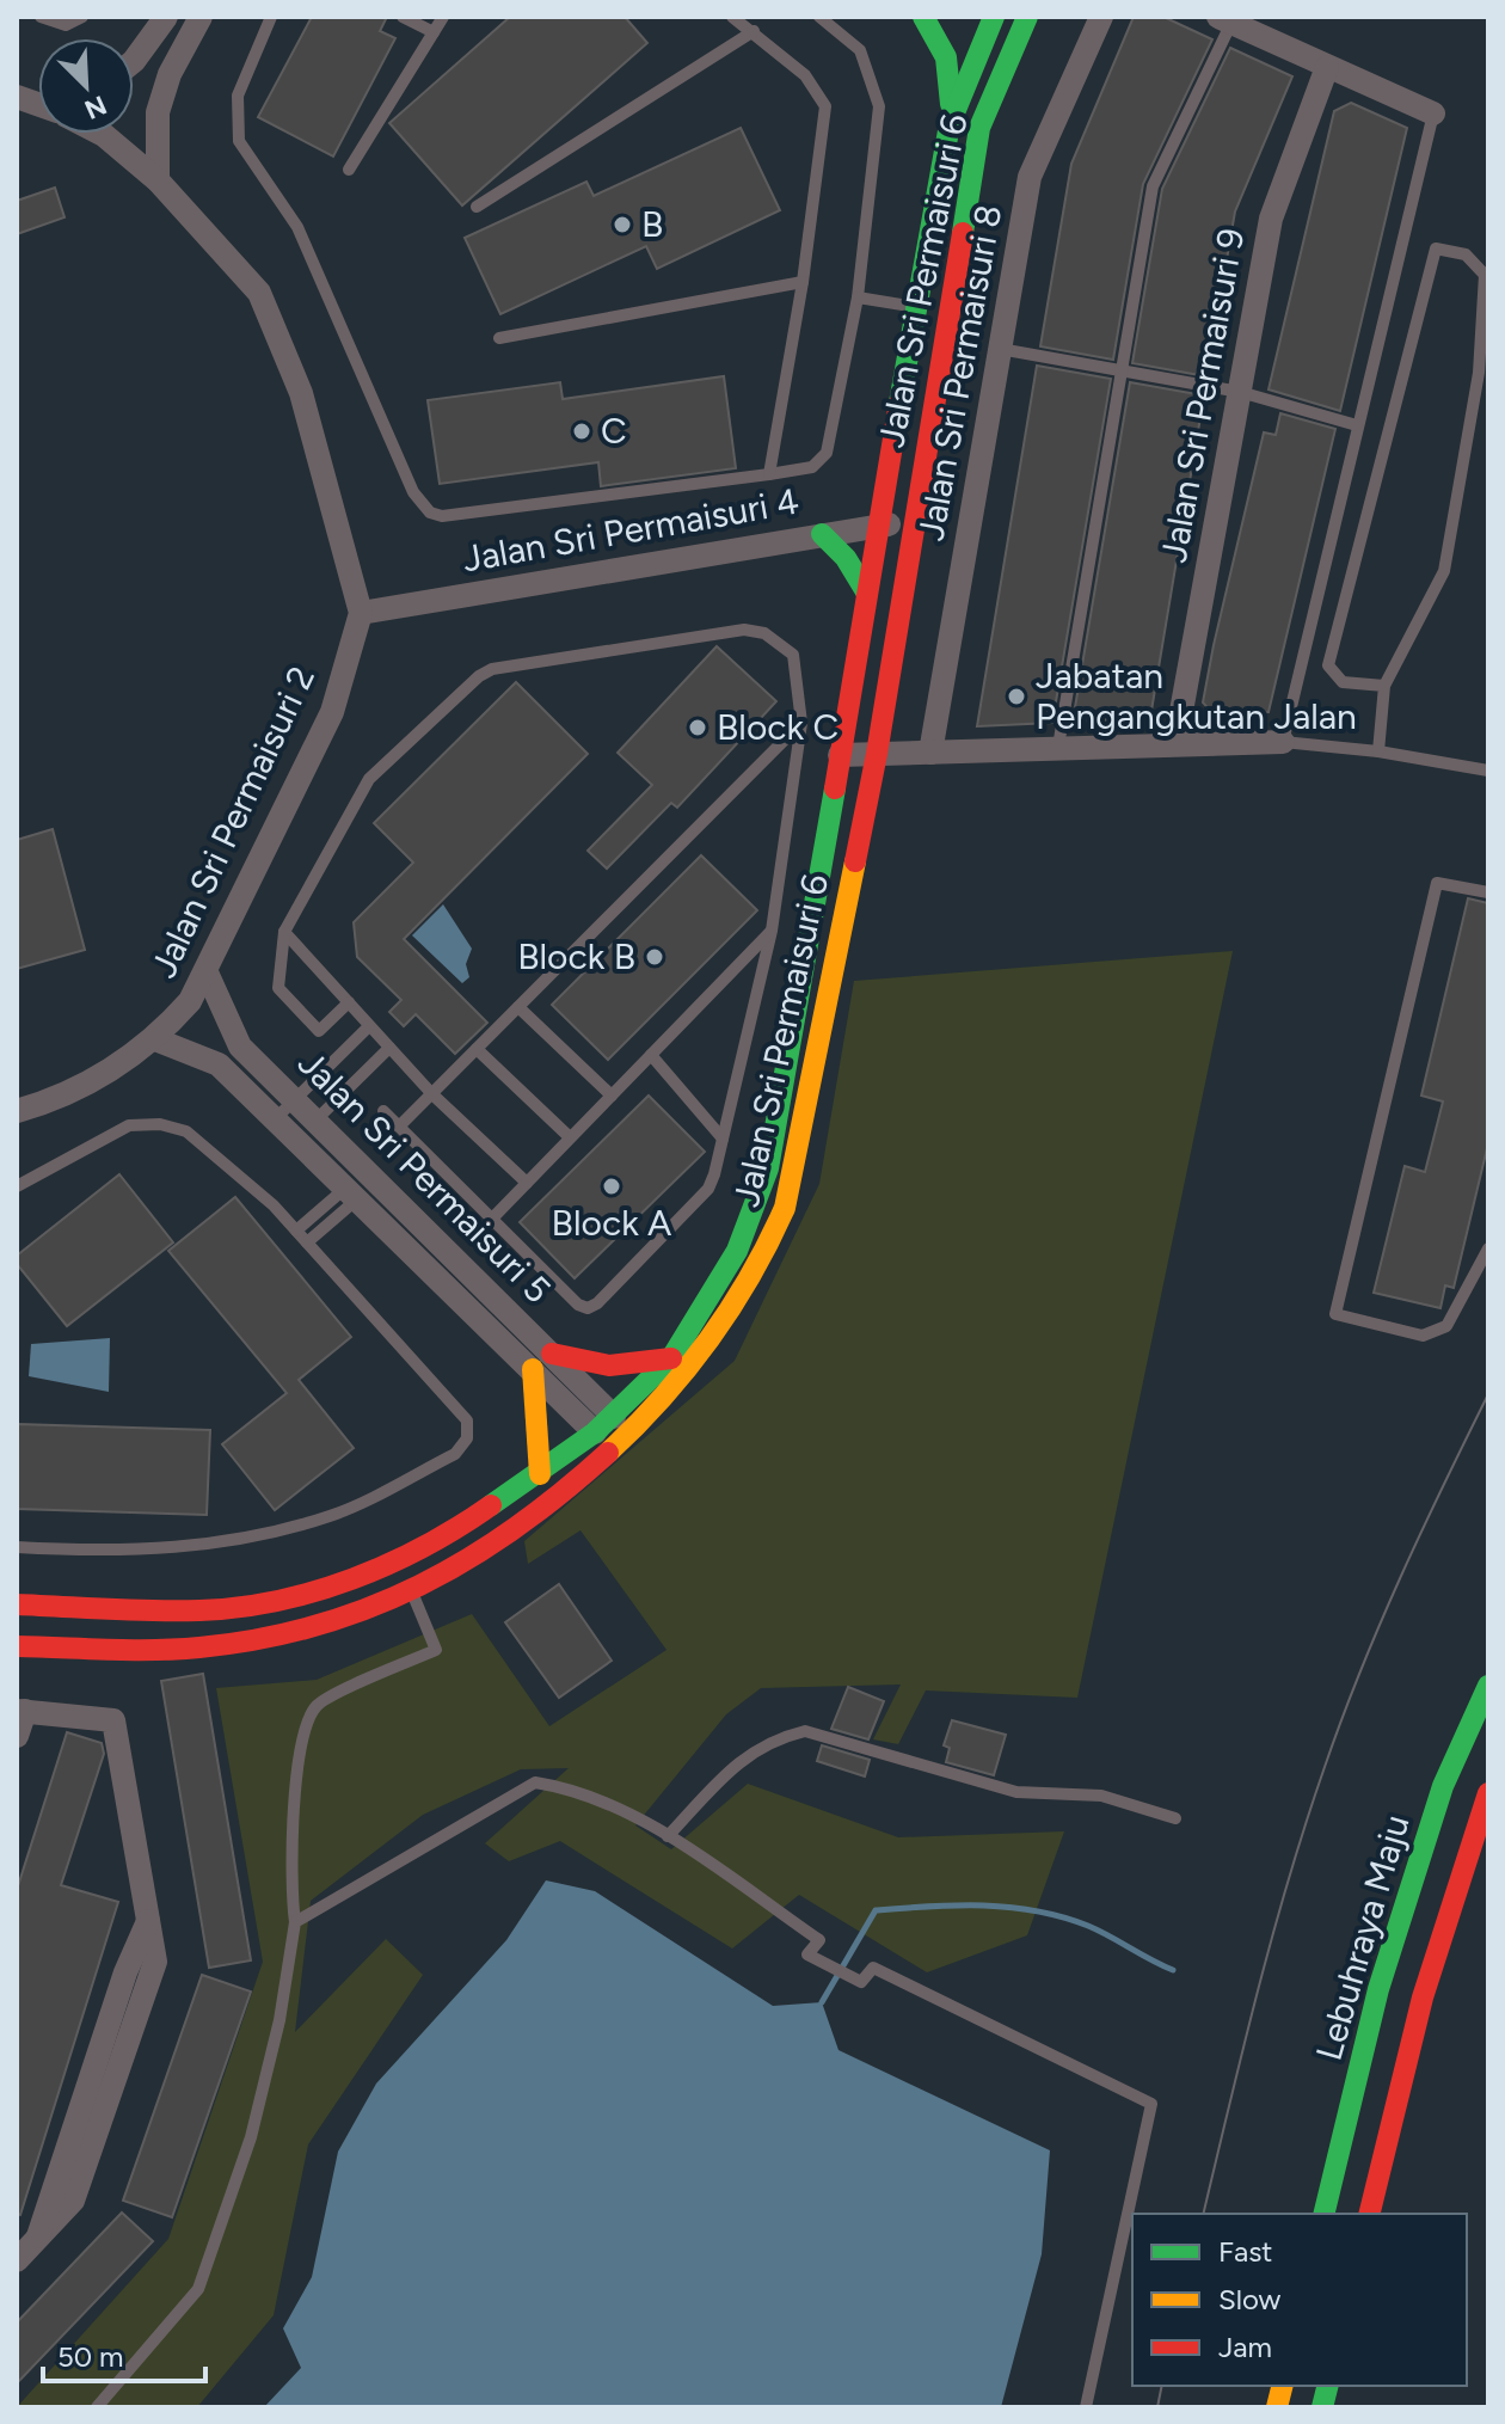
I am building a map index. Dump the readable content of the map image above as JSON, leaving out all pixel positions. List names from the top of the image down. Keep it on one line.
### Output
{"streets":{"main road":["Jalan Sri Permaisuri 6","Lebuhraya Maju"],"street":["Jalan Sri Permaisuri 8","Jalan Sri Permaisuri 9","Jalan Sri Permaisuri 4","Jalan Sri Permaisuri 2","Jalan Sri Permaisuri 5"]},"crossings":[["Jalan Sri Permaisuri 6","Jalan Sri Permaisuri 4"],["Jalan Sri Permaisuri 6","Jalan Sri Permaisuri 5"],["Jalan Sri Permaisuri 4","Jalan Sri Permaisuri 2"],["Jalan Sri Permaisuri 2","Jalan Sri Permaisuri 5"]],"places":["B","C","Jabatan Pengangkutan Jalan","Block C","Block B","Block A"],"legend":["Fast","Slow","Jam"],"scale_bar":"50 m","north":"bottom right"}
